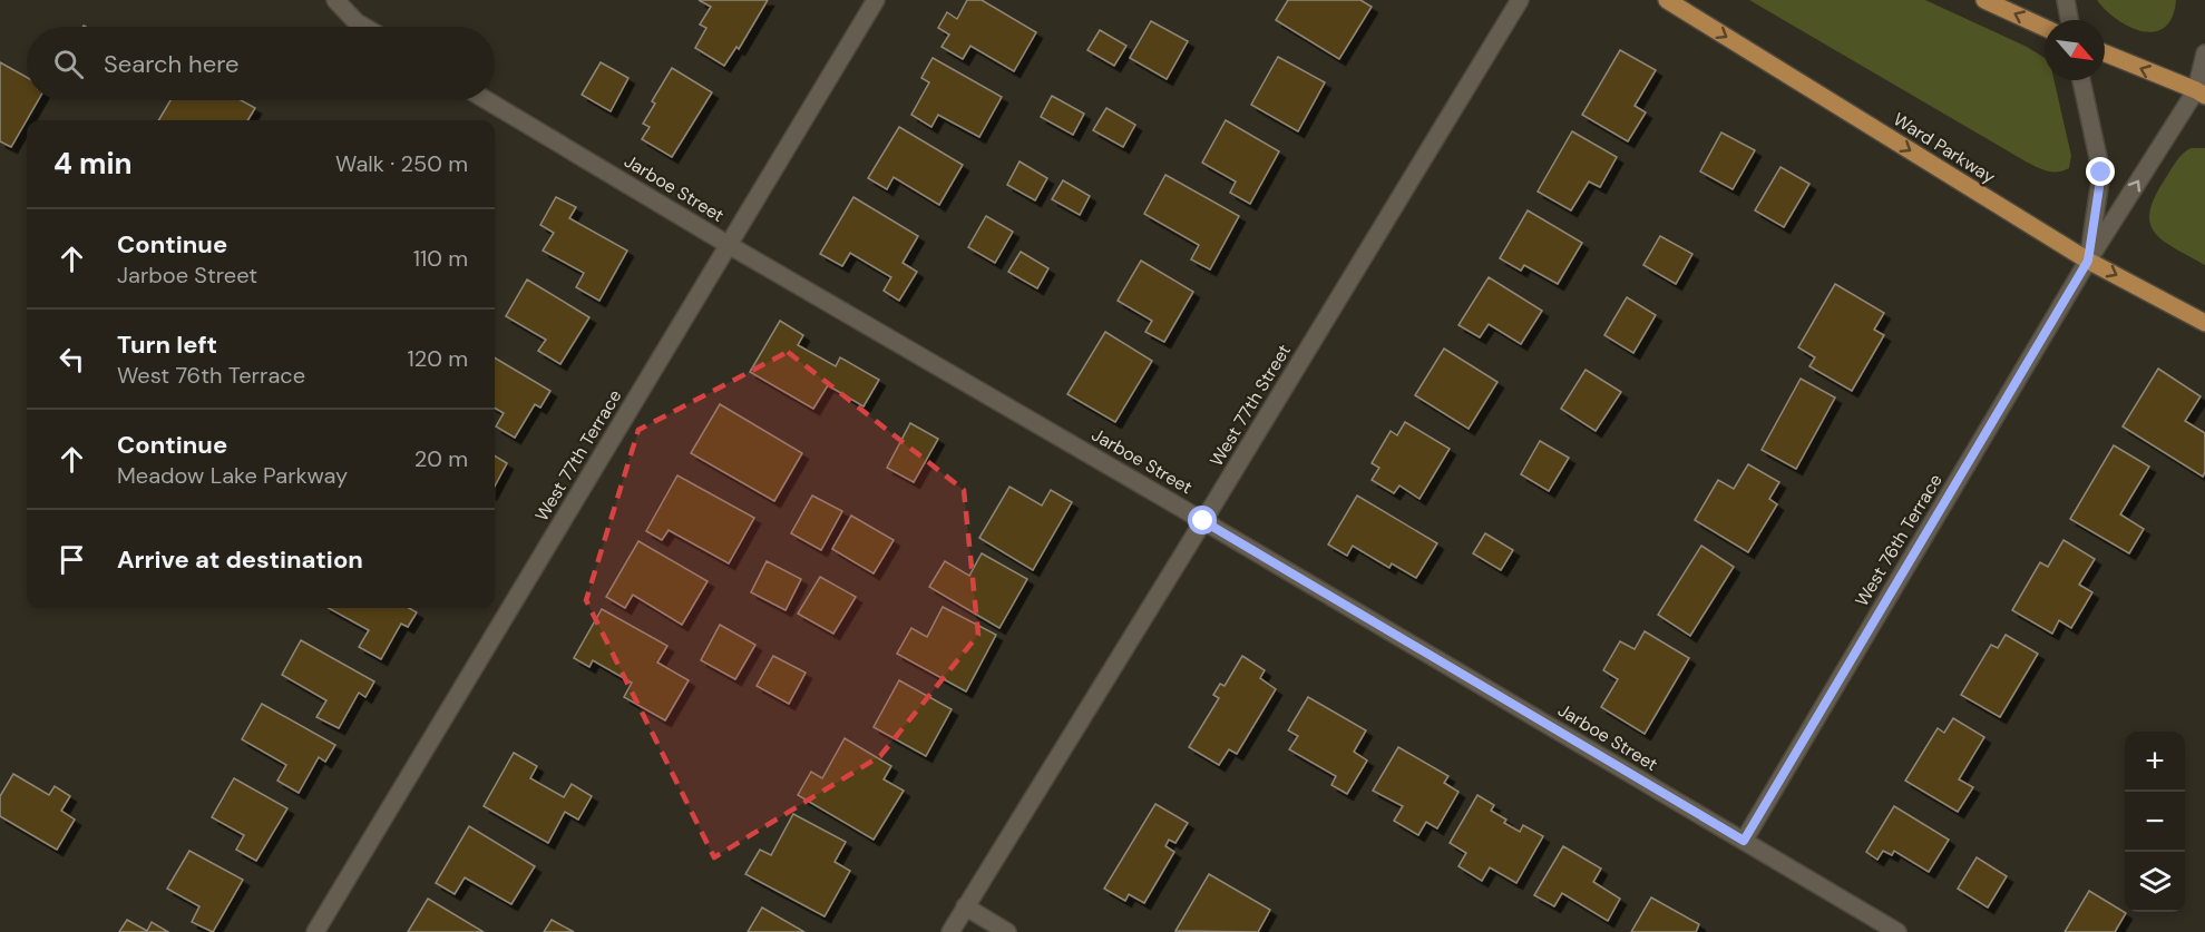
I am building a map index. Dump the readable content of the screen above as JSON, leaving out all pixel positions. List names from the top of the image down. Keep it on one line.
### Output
{"streets":{"main road":["Ward Parkway"],"street":["Jarboe Street","West 77th Street","West 77th Terrace","West 76th Terrace"]},"crossings":[["Ward Parkway","West 76th Terrace"],["Jarboe Street","West 77th Street"],["Jarboe Street","West 77th Terrace"],["Jarboe Street","West 76th Terrace"]],"one_way":["Ward Parkway"],"north":"bottom right","page":{"search":"Search here","heading":["4 min","Walk · 250 m"],"list":[["Continue","Jarboe Street","110 m"],["Turn left","West 76th Terrace","120 m"],["Continue","Meadow Lake Parkway","20 m"],"Arrive at destination"],"map_buttons":["+","−"]}}
